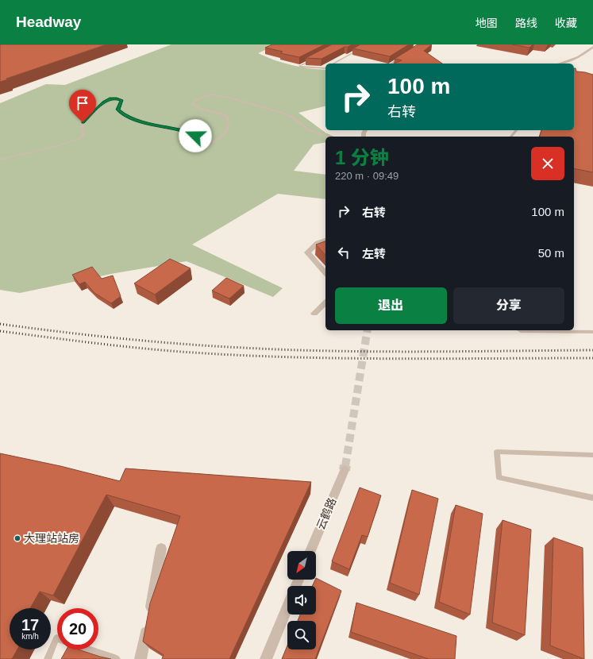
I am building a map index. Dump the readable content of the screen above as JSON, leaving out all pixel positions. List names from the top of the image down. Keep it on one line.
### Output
{"streets":{"street":["云鹤路"]},"places":["大理站站房"],"north":"bottom left","page":{"header":"Headway","nav":["地图","路线","收藏"],"turn":["100 m","右转"],"heading":["1 分钟","220 m · 09:49"],"list":[{"name":"右转","value":"100 m"},{"name":"左转","value":"50 m"}],"buttons":["退出","分享"],"speed":"17 km/h","limit":"20"}}
